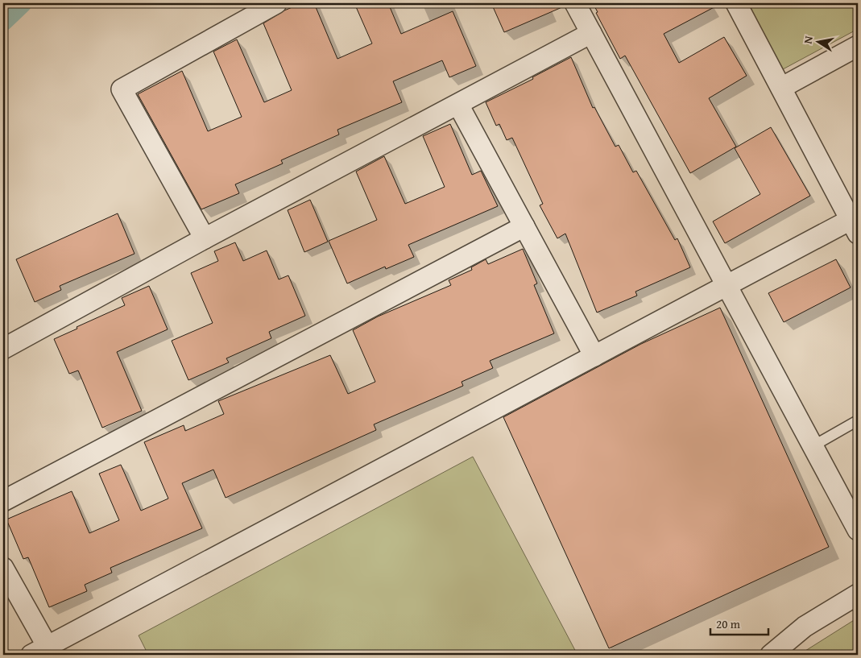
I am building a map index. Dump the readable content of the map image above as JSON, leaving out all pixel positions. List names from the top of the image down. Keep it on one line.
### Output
{"scale_bar":"20 m","north":"left"}
